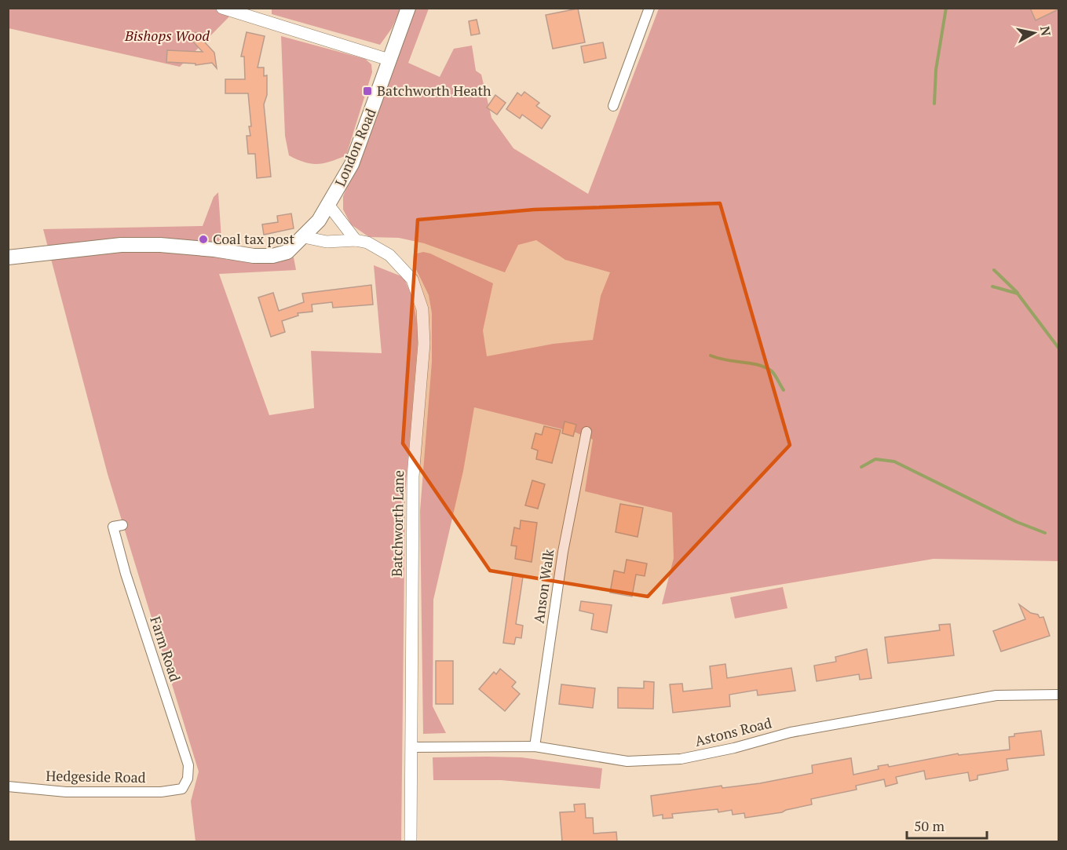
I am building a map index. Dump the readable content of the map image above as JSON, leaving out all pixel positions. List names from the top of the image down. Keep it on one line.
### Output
{"streets":{"main road":["London Road"],"street":["Batchworth Lane","Anson Walk","Farm Road","Astons Road","Hedgeside Road"]},"crossings":[["London Road","Batchworth Lane"],["Batchworth Lane","Astons Road"],["Anson Walk","Astons Road"],["Farm Road","Hedgeside Road"]],"parks":["Bishops Wood"],"places":{"transit":["Batchworth Heath"],"other":["Coal tax post"]},"scale_bar":"50 m","north":"right"}
